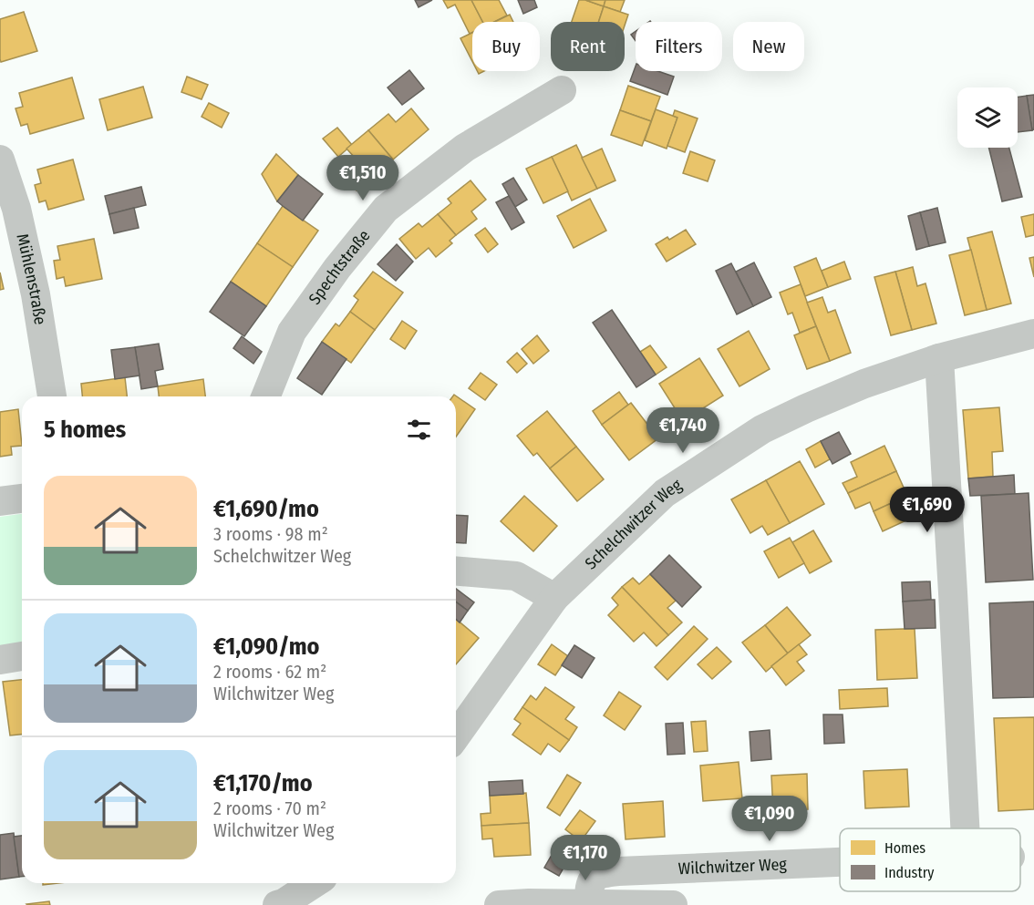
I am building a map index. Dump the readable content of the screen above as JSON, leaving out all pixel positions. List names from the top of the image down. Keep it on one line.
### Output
{"streets":{"street":["Spechtstraße","Mühlenstraße","Schelchwitzer Weg","Wilchwitzer Weg"]},"legend":["Homes","Industry"],"page":{"chip":["Buy","Rent","Filters","New"],"price":["€1,510","€1,740","€1,690","€1,090","€1,170"],"heading":"5 homes","list":[{"name":"€1,690/mo","note":"3 rooms · 98 m² · Schelchwitzer Weg"},{"name":"€1,090/mo","note":"2 rooms · 62 m² · Wilchwitzer Weg"},{"name":"€1,170/mo","note":"2 rooms · 70 m² · Wilchwitzer Weg"}]}}
